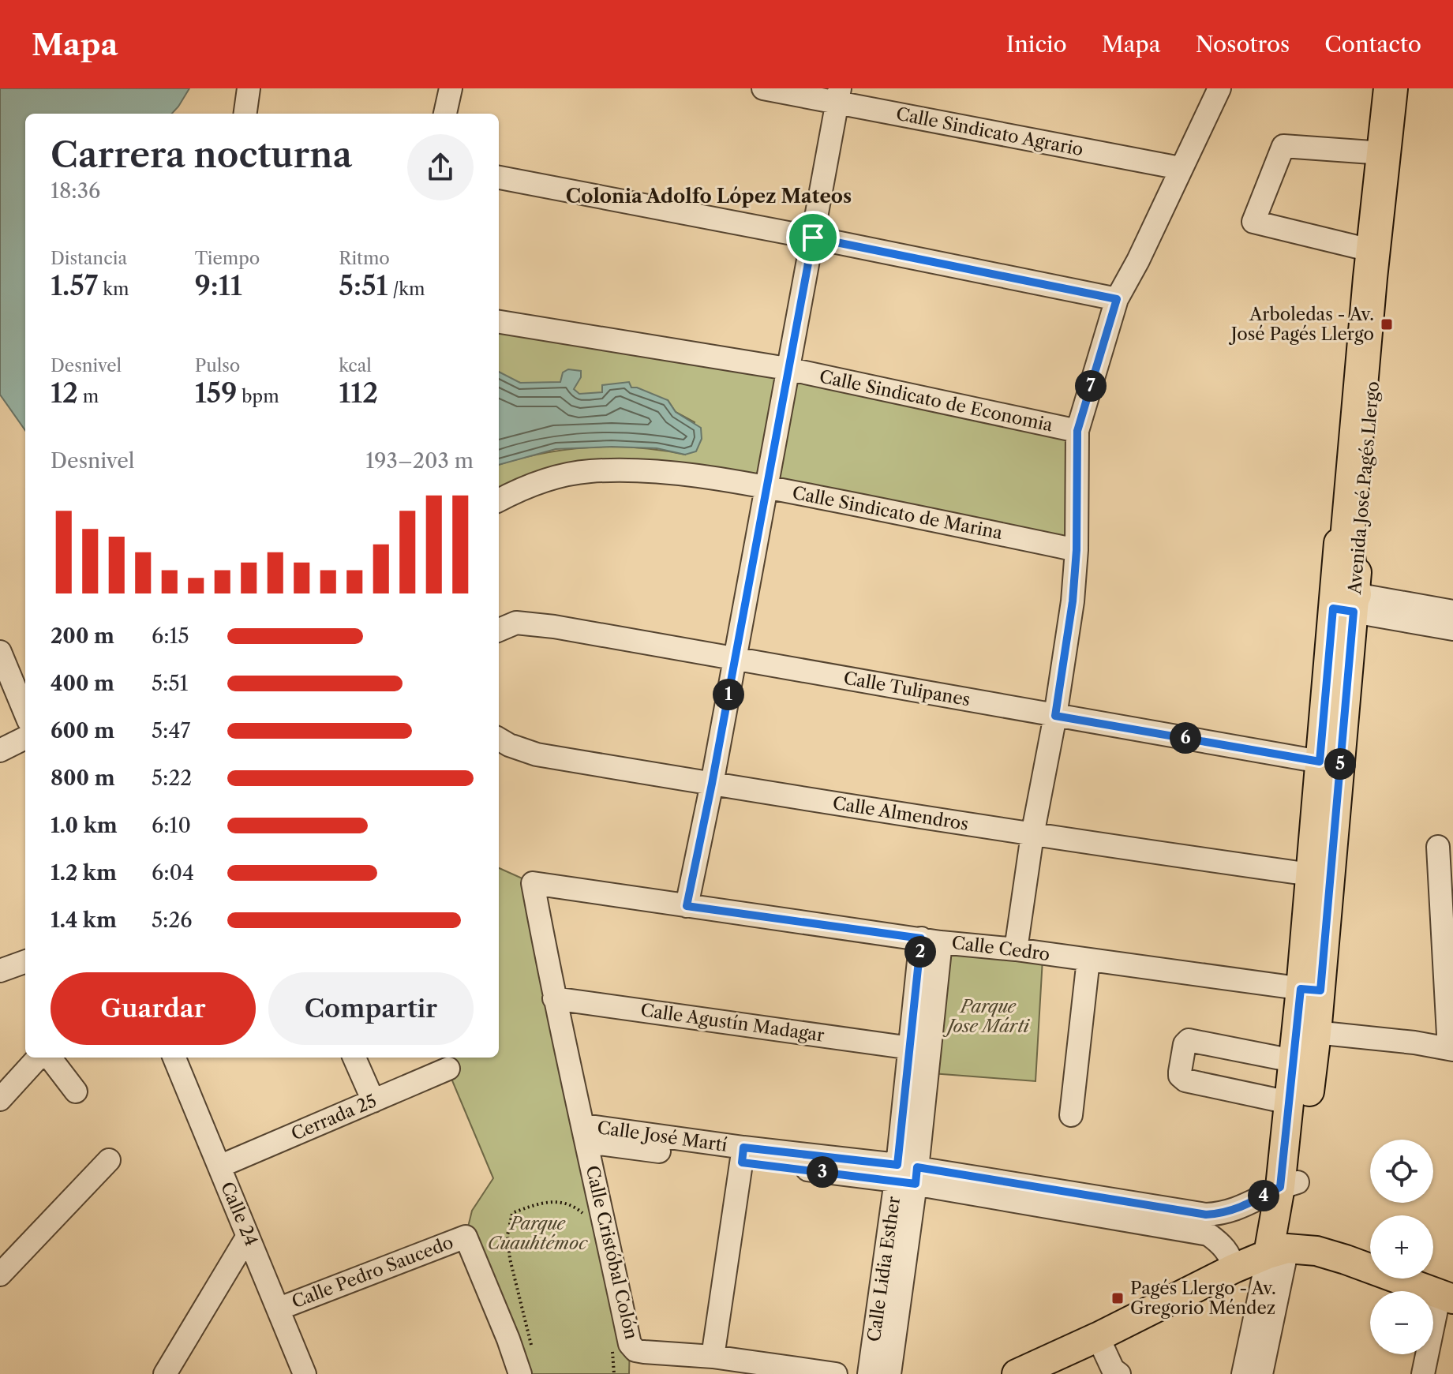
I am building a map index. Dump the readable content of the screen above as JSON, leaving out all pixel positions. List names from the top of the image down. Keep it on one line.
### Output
{"streets":{"main road":["Avenida José Pagés Llergo"],"street":["Calle Sindicato Agrario","Calle Sindicato de Economia","Calle Sindicato de Marina","Calle Tulipanes","Calle Almendros","Calle Cedro","Calle Agustín Madagar","Cerrada 25","Calle José Martí","Calle 24","Calle Cristóbal Colón","Calle Lidia Esther","Calle Pedro Saucedo"]},"crossings":[["Avenida José Pagés Llergo","Calle Tulipanes"],["Avenida José Pagés Llergo","Calle Almendros"],["Avenida José Pagés Llergo","Calle Cedro"],["Avenida José Pagés Llergo","Calle José Martí"],["Calle Cedro","Calle Cristóbal Colón"],["Calle Cedro","Calle Lidia Esther"],["Calle Agustín Madagar","Calle Cristóbal Colón"],["Calle Agustín Madagar","Calle Lidia Esther"],["Cerrada 25","Calle 24"],["Calle José Martí","Calle Cristóbal Colón"],["Calle José Martí","Calle Lidia Esther"],["Calle 24","Calle Pedro Saucedo"]],"districts":["Colonia Adolfo López Mateos"],"parks":["Parque Jose Márti","Parque Cuauhtémoc"],"places":{"transit":["Arboledas - Av. José Pagés Llergo","Pagés Llergo - Av. Gregorio Méndez"]},"page":{"header":"Mapa","nav":["Inicio","Mapa","Nosotros","Contacto"],"heading":["Carrera nocturna","18:36"],"stats":[["Distancia","1.57 km"],["Tiempo","9:11"],["Ritmo","5:51 /km"],["Desnivel","12 m"],["Pulso","159 bpm"],["kcal","112"]],"pins":["7","1","6","5","2","3","4"],"chart":["Desnivel","193–203 m"],"list":[{"name":"200 m","note":"6:15"},{"name":"400 m","note":"5:51"},{"name":"600 m","note":"5:47"},{"name":"800 m","note":"5:22"},{"name":"1.0 km","note":"6:10"},{"name":"1.2 km","note":"6:04"},{"name":"1.4 km","note":"5:26"}],"buttons":["Guardar","Compartir"],"map_buttons":["+","−"]}}
